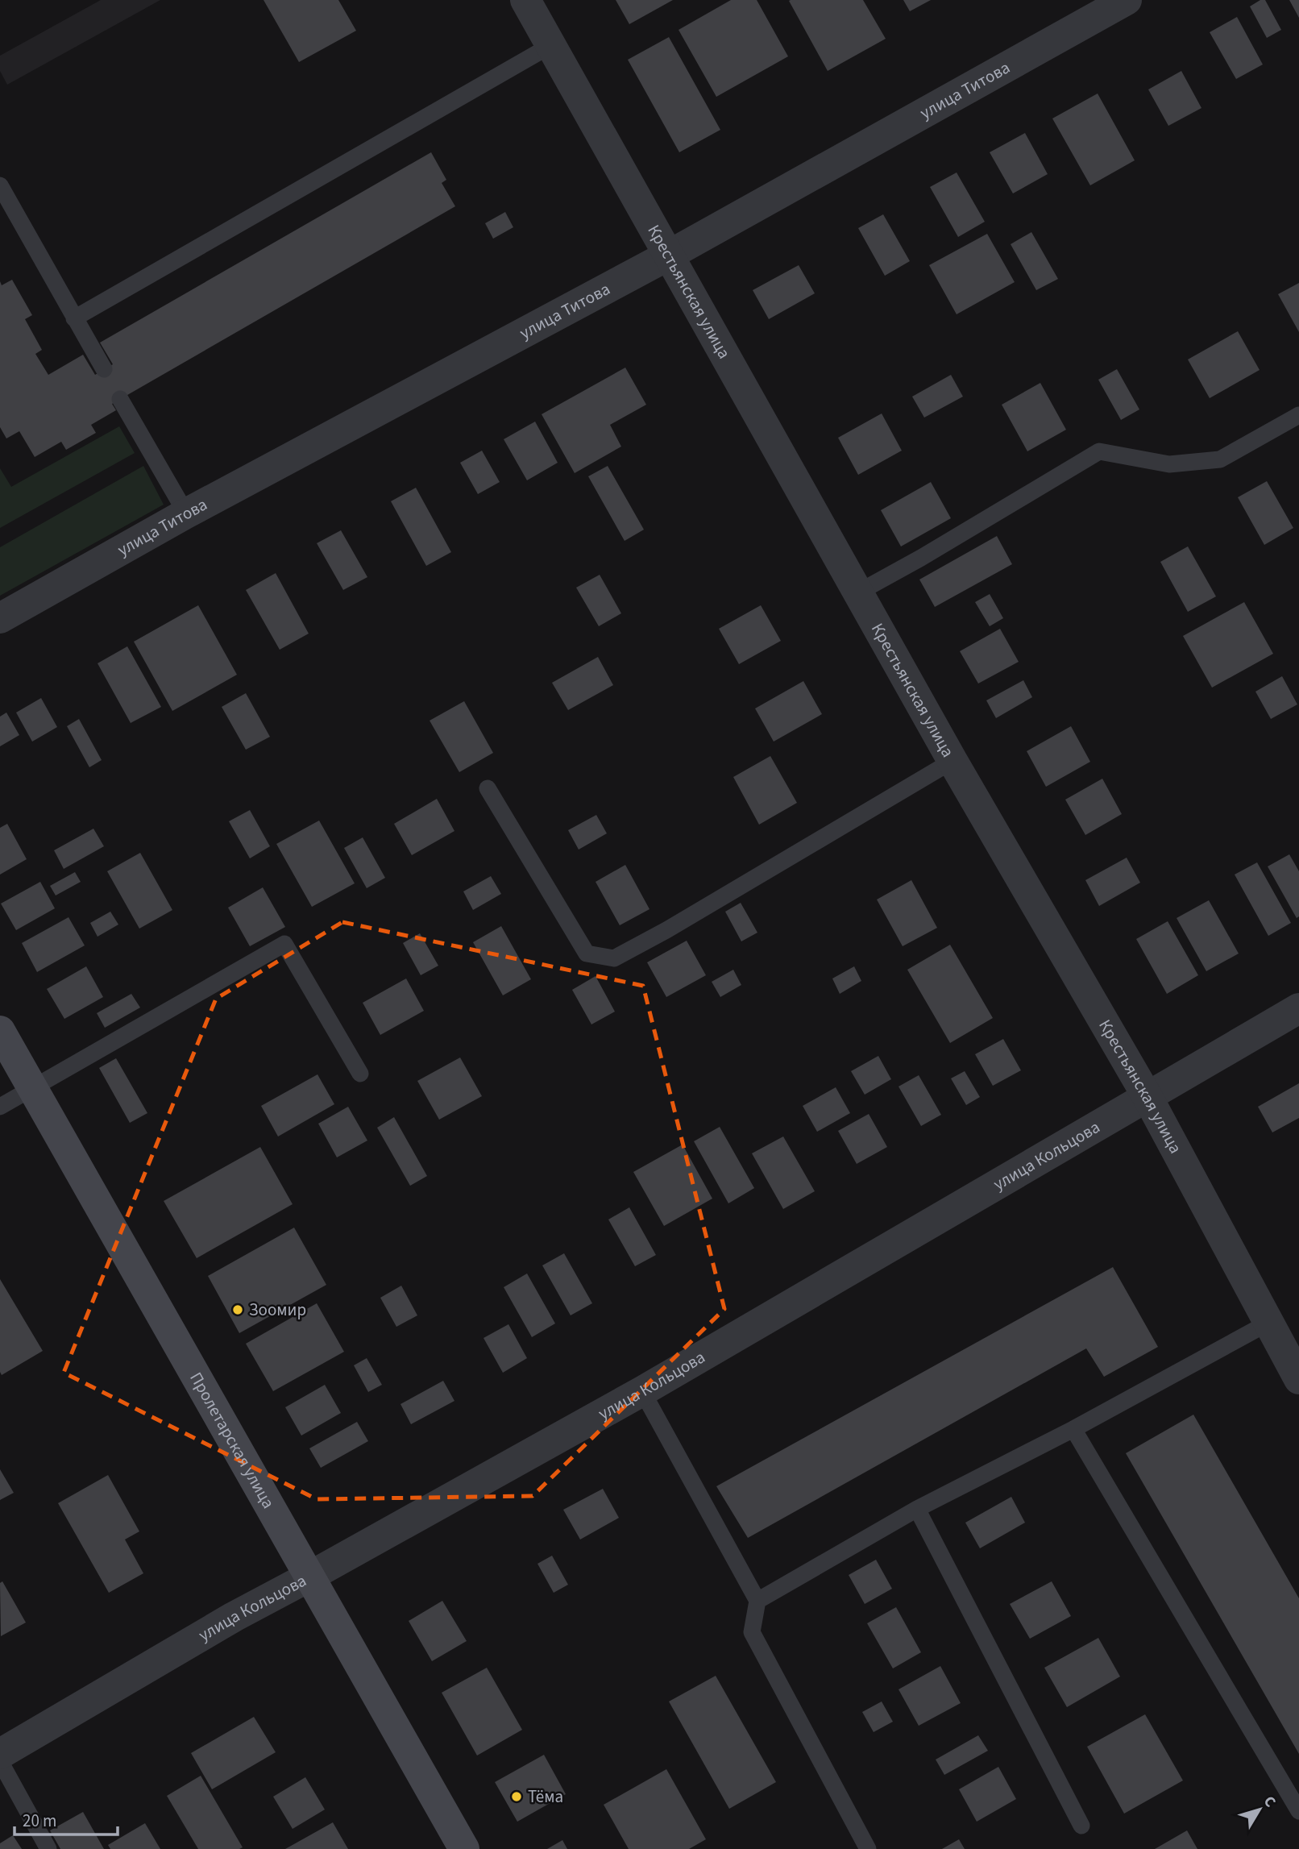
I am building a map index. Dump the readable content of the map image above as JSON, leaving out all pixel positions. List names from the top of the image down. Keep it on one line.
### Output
{"streets":{"main road":["Пролетарская улица"],"street":["улица Титова","Крестьянская улица","улица Кольцова"]},"crossings":[["улица Титова","Крестьянская улица"],["Крестьянская улица","улица Кольцова"],["улица Кольцова","Пролетарская улица"]],"places":["Зоомир","Тёма"],"scale_bar":"20 m","north":"top right"}
